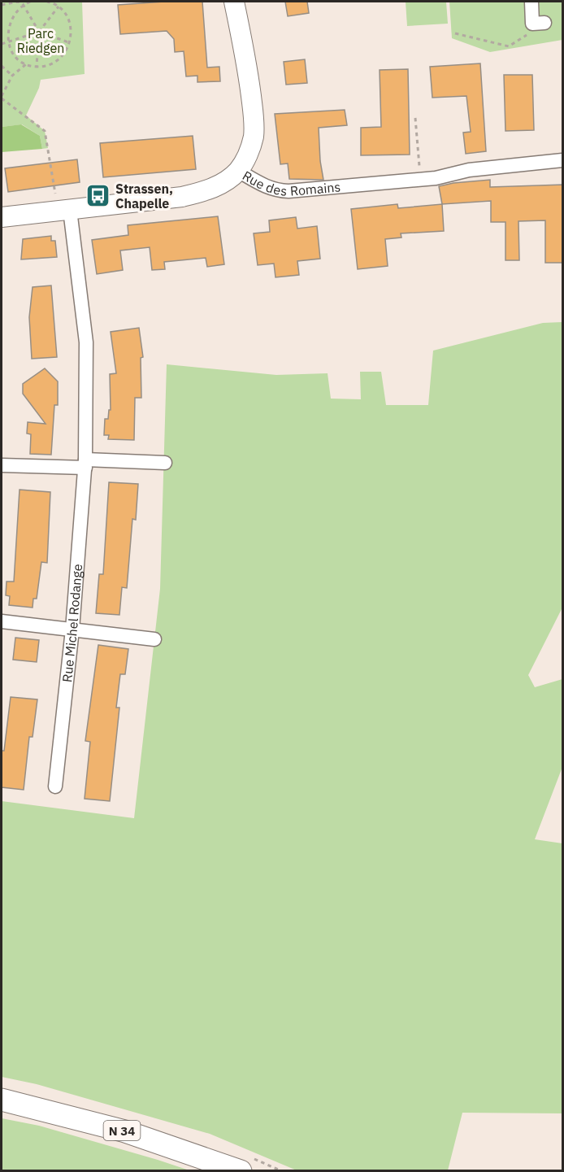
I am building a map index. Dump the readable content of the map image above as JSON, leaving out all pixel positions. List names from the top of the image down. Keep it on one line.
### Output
{"streets":{"main road":["Rue des Romains","N 34"],"street":["Rue Michel Rodange"]},"crossings":[["Rue des Romains","Rue Michel Rodange"]],"parks":["Parc Riedgen"],"places":{"bus stop":["Strassen, Chapelle"]}}
